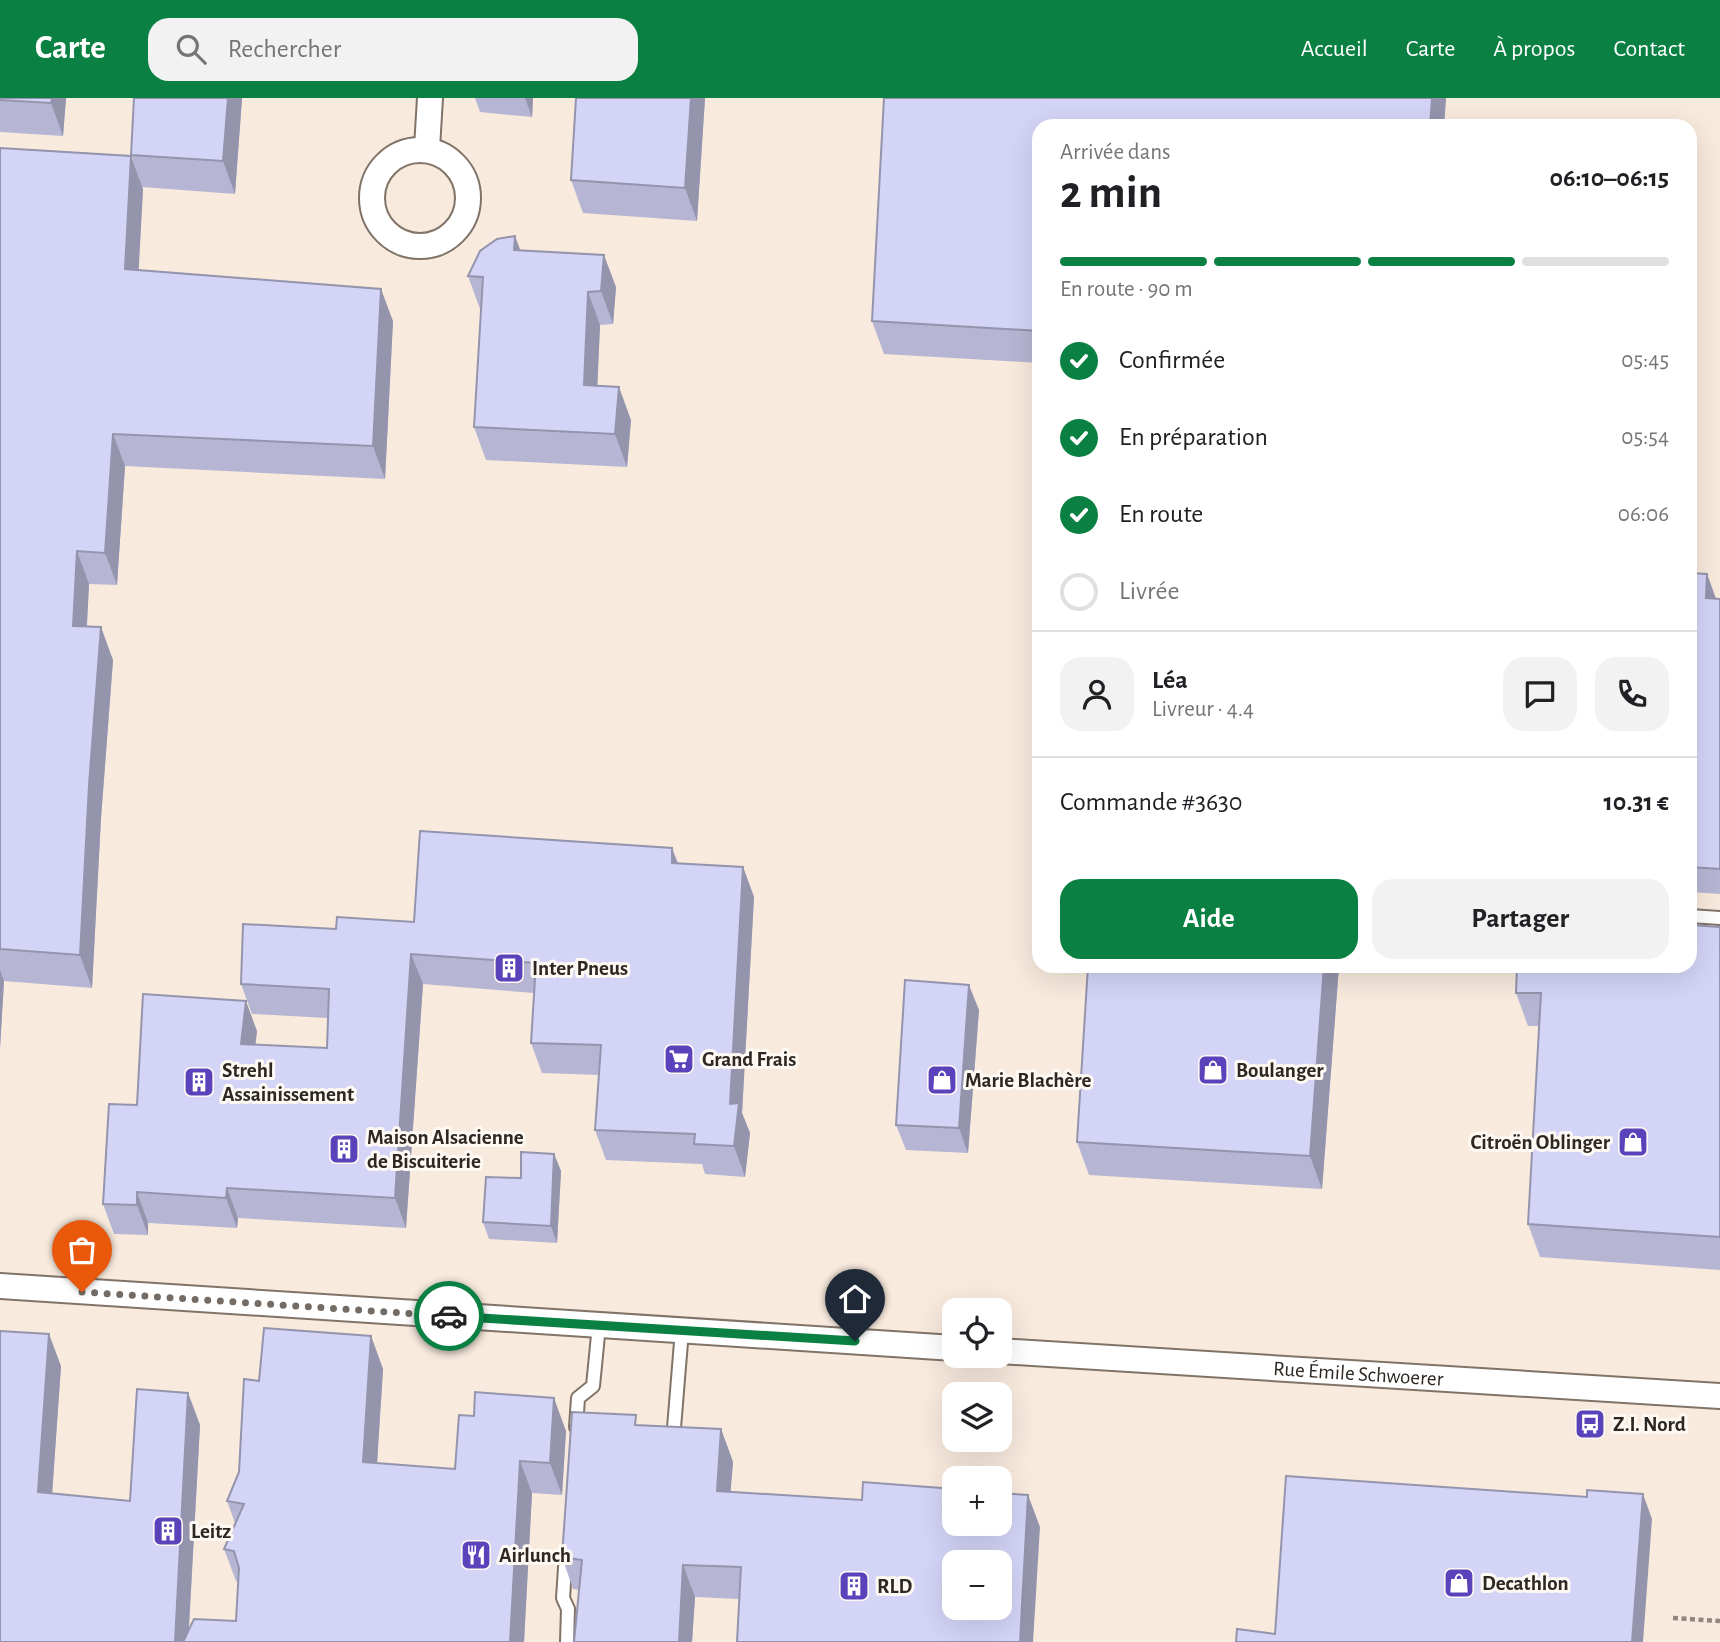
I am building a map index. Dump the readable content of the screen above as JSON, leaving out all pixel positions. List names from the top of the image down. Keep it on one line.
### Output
{"streets":{"street":["Rue Émile Schwoerer"]},"places":{"building":["Inter Pneus","Strehl Assainissement","Maison Alsacienne de Biscuiterie","Leitz","RLD"],"supermarket":["Grand Frais"],"shop":["Boulanger","Marie Blachère","Citroën Oblinger","Decathlon"],"bus stop":["Z.I. Nord"],"restaurant":["Airlunch"]},"page":{"header":"Carte","search":"Rechercher","nav":["Accueil","Carte","À propos","Contact"],"heading":["2 min","Arrivée dans","06:10–06:15"],"panel":["Léa","Livreur · 4.4","Commande #3630","10.31 €"],"bar":"En route · 90 m","list":[["Confirmée","05:45"],["En préparation","05:54"],["En route","06:06"],"Livrée"],"buttons":["Aide","Partager"],"map_buttons":["+","−"]}}
